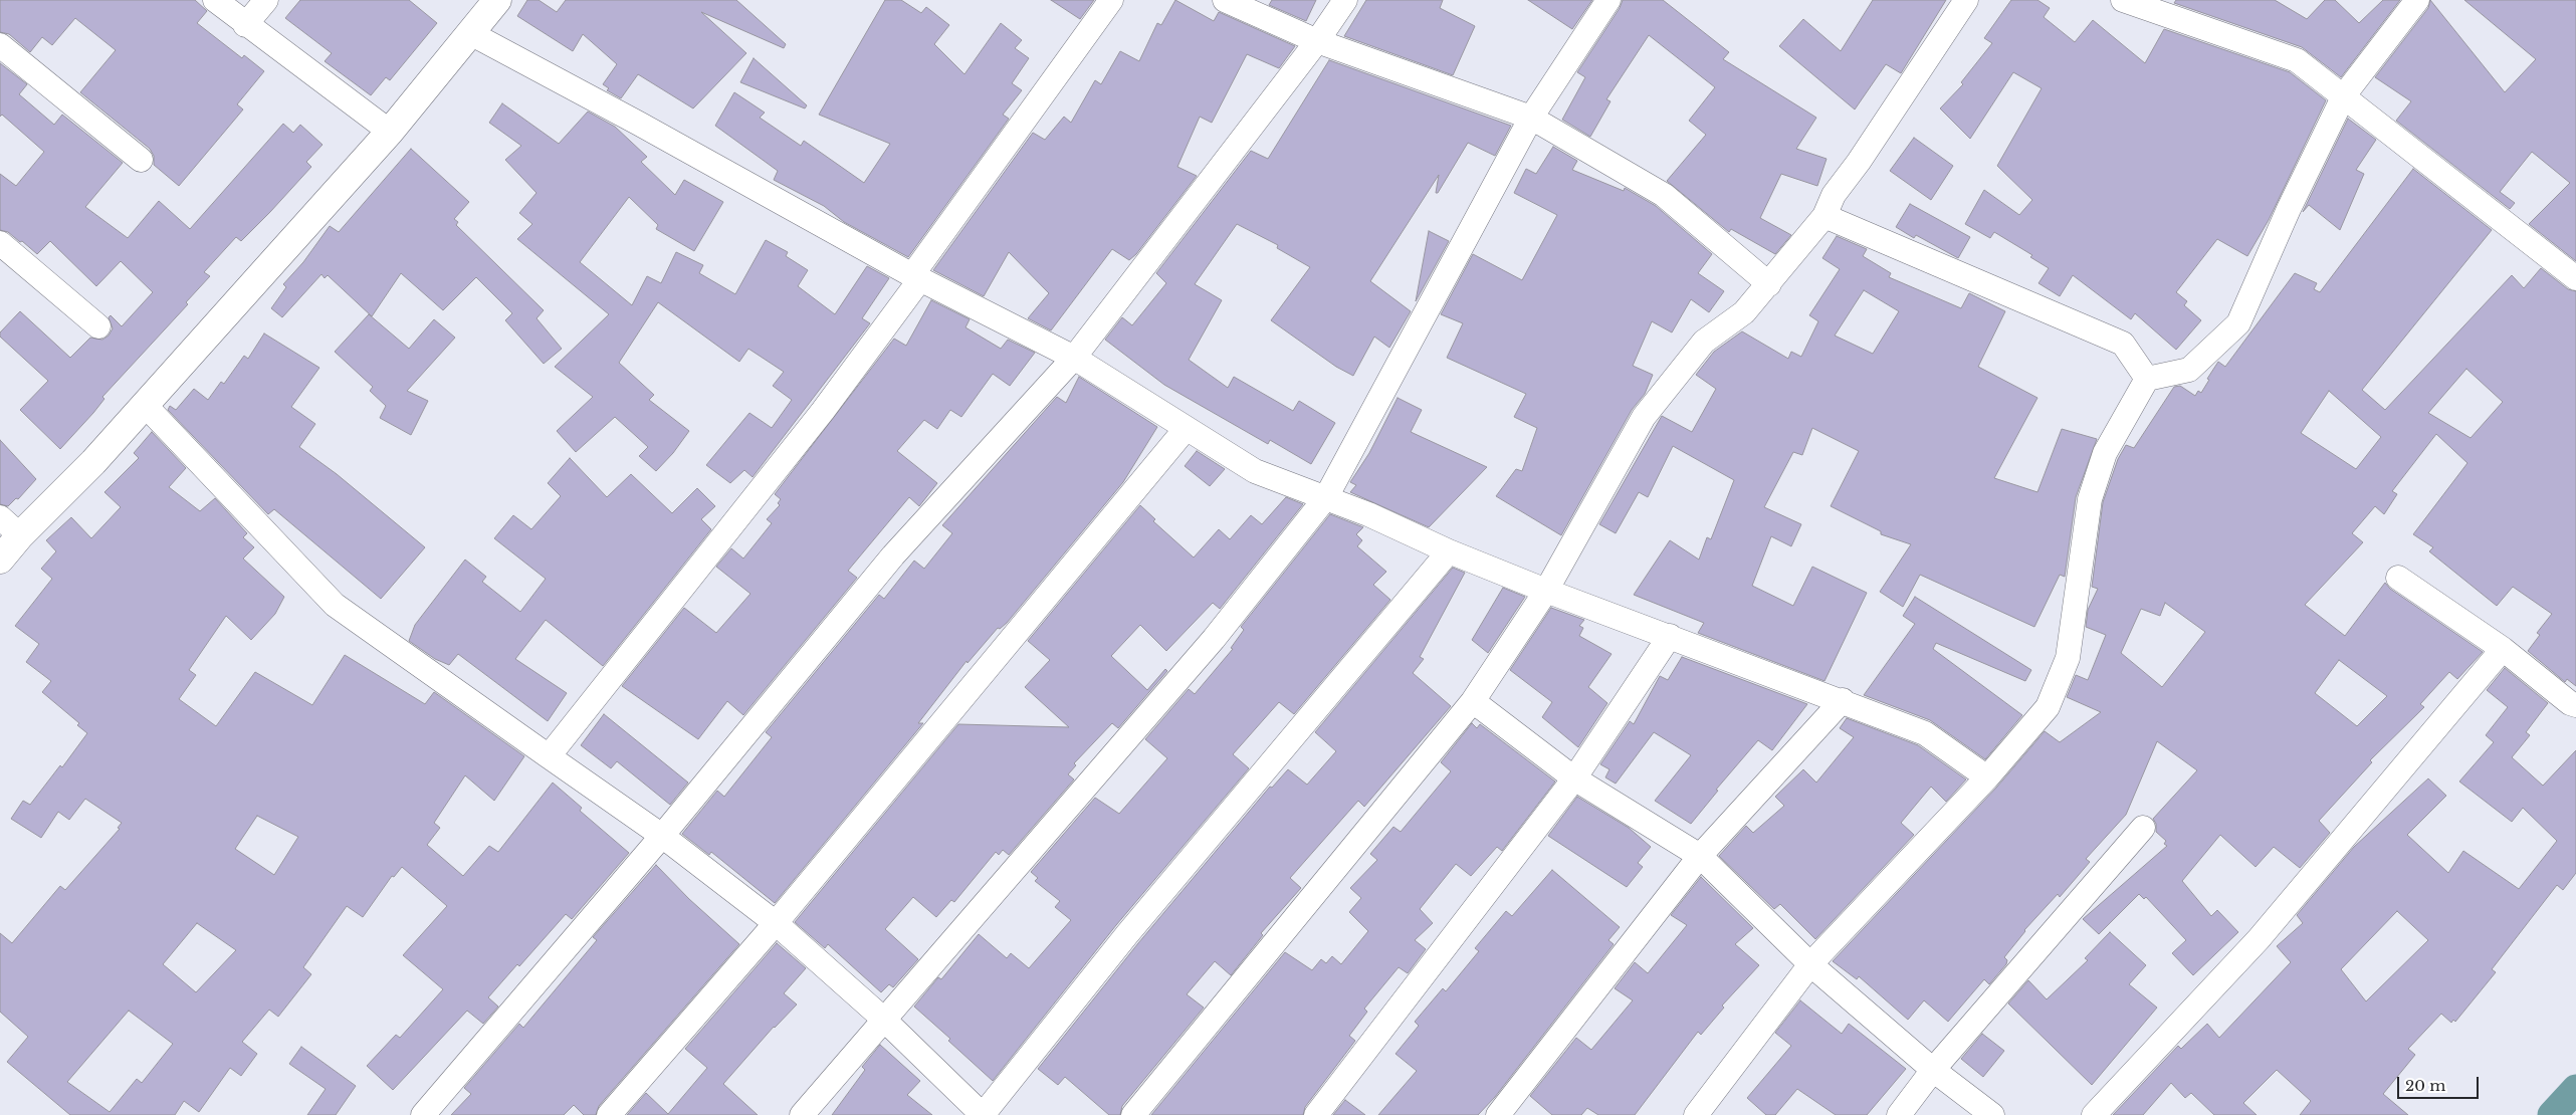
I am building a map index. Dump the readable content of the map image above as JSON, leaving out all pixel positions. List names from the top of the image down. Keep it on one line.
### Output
{"scale_bar":"20 m"}
